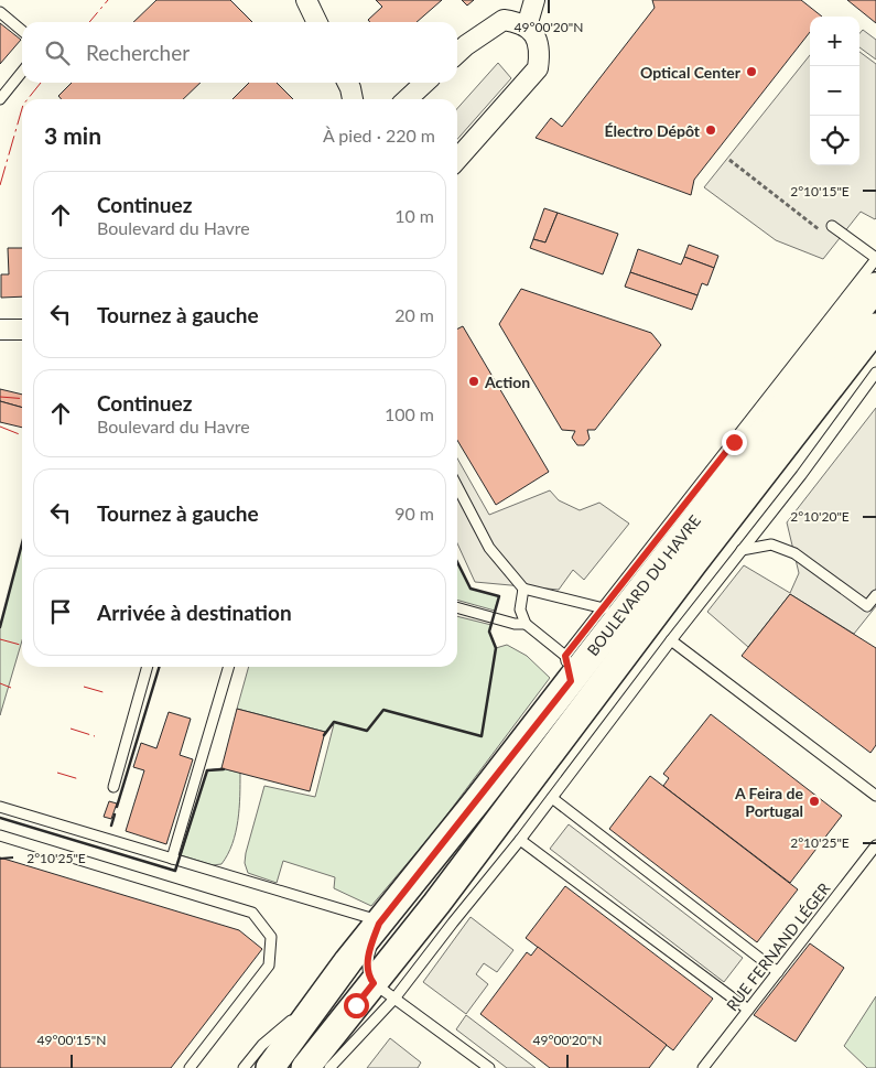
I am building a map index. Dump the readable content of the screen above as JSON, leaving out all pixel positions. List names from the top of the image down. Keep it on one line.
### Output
{"streets":{"main road":["BOULEVARD DU HAVRE"],"lane":["RUE FERNAND LÉGER"]},"places":["Optical Center","Électro Dépôt","Action","A Feira de Portugal"],"page":{"map_buttons":["+","−"],"search":"Rechercher","heading":["3 min","À pied · 220 m"],"list":[["Continuez","Boulevard du Havre","10 m"],["Tournez à gauche","20 m"],["Continuez","Boulevard du Havre","100 m"],["Tournez à gauche","90 m"],"Arrivée à destination"]},"coordinates":["49°00'20\"N","2°10'15\"E","2°10'20\"E","2°10'25\"E","49°00'15\"N"]}
